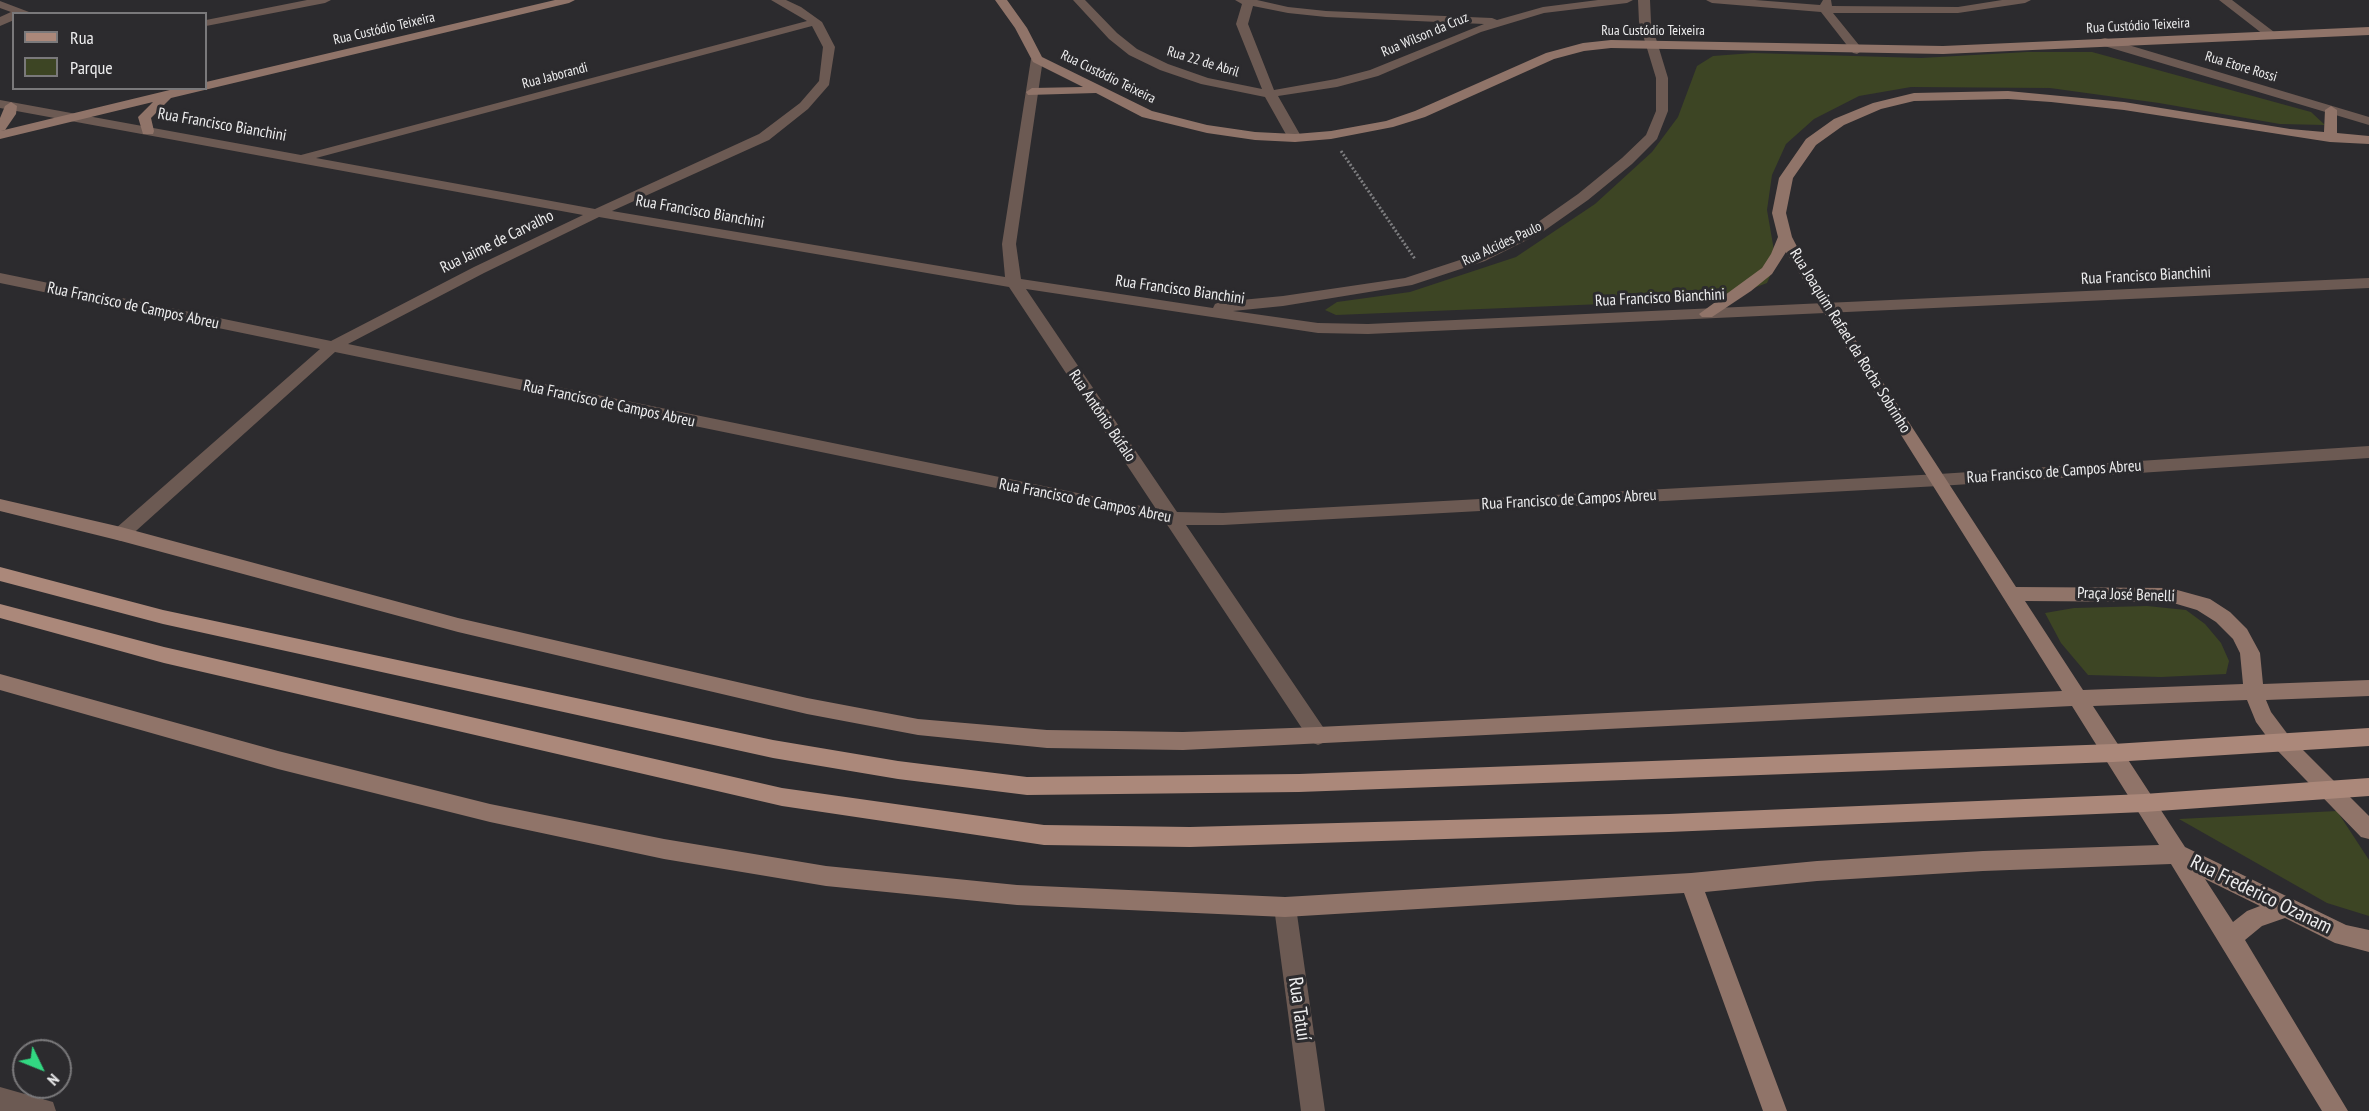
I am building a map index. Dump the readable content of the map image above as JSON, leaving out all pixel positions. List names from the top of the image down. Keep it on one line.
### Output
{"streets":{"main road":["Rua Custódio Teixeira","Rua Joaquim Rafael da Rocha Sobrinho","Praça José Benelli","Rua Frederico Ozanam"],"street":["Rua Wilson da Cruz","Rua 22 de Abril","Rua Etore Rossi","Rua Jaborandi","Rua Francisco Bianchini","Rua Jaime de Carvalho","Rua Alcides Paulo","Rua Francisco de Campos Abreu","Rua Antônio Búfalo","Rua Tatuí"]},"crossings":[["Rua Custódio Teixeira","Rua Etore Rossi"],["Rua Custódio Teixeira","Rua Alcides Paulo"],["Rua Custódio Teixeira","Rua Antônio Búfalo"],["Rua Wilson da Cruz","Rua 22 de Abril"],["Rua Jaborandi","Rua Francisco Bianchini"],["Rua Jaborandi","Rua Jaime de Carvalho"],["Rua Francisco Bianchini","Rua Jaime de Carvalho"],["Rua Francisco Bianchini","Rua Alcides Paulo"],["Rua Francisco Bianchini","Rua Joaquim Rafael da Rocha Sobrinho"],["Rua Francisco Bianchini","Rua Antônio Búfalo"],["Rua Jaime de Carvalho","Rua Francisco de Campos Abreu"],["Rua Francisco de Campos Abreu","Rua Joaquim Rafael da Rocha Sobrinho"],["Rua Francisco de Campos Abreu","Rua Antônio Búfalo"],["Rua Joaquim Rafael da Rocha Sobrinho","Praça José Benelli"],["Rua Joaquim Rafael da Rocha Sobrinho","Rua Frederico Ozanam"]],"legend":["Rua","Parque"],"north":"bottom right"}
